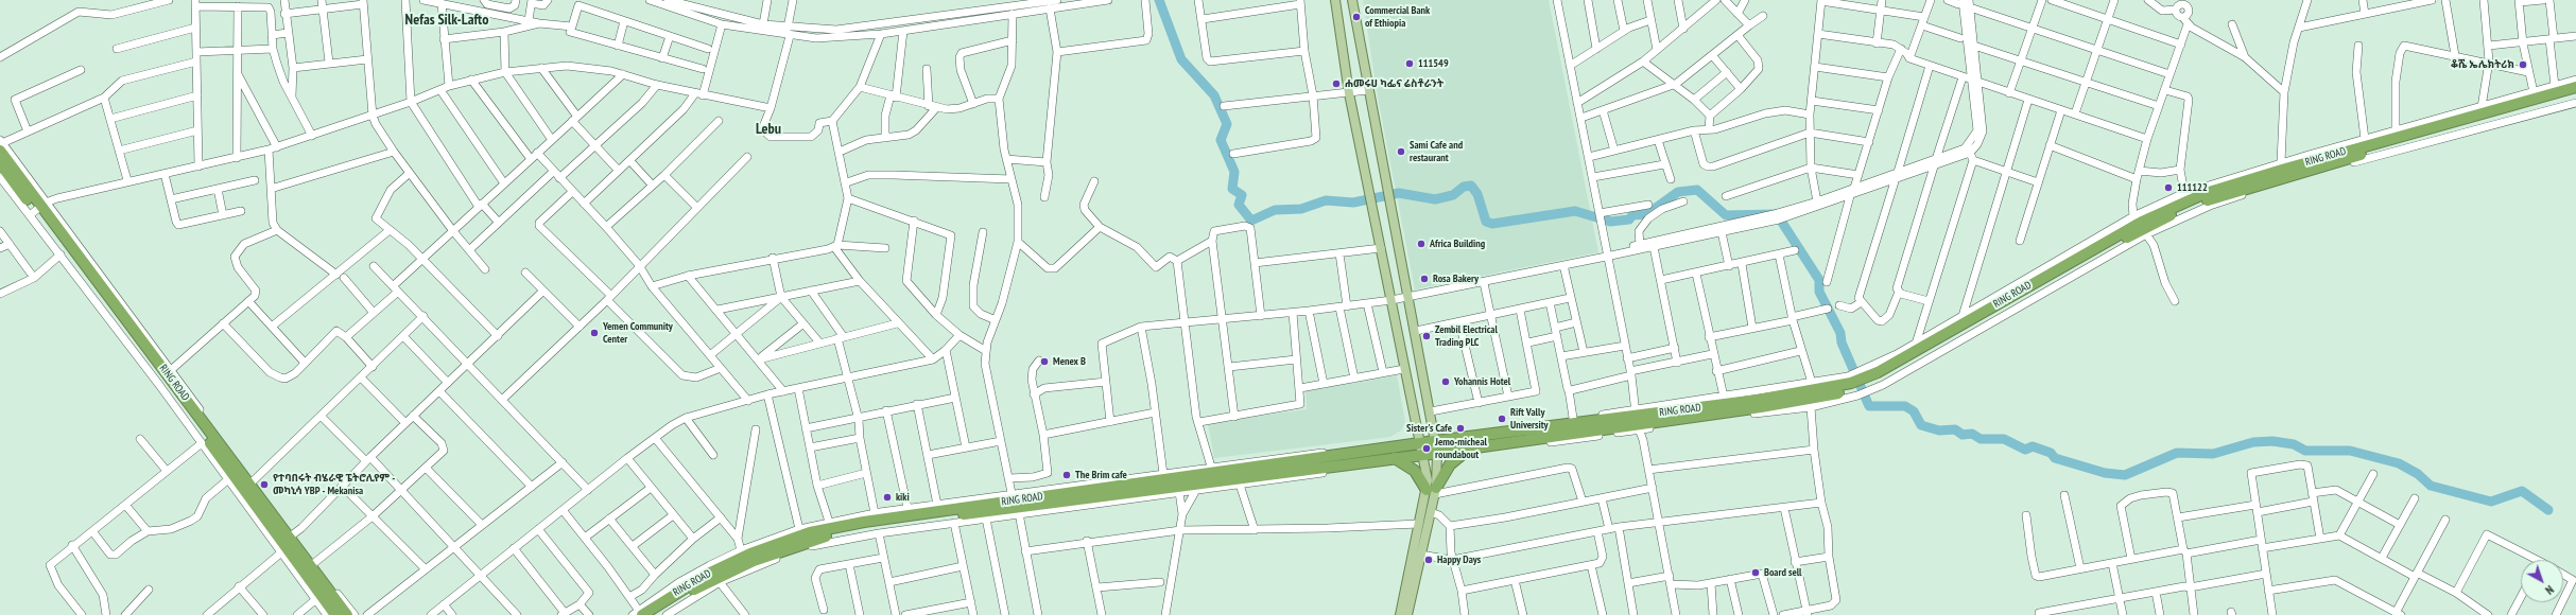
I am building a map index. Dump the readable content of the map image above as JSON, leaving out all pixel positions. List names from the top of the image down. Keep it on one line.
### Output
{"streets":{"highway":["RING ROAD"]},"districts":["Nefas Silk-Lafto","Lebu"],"places":["Commercial Bank of Ethiopia","111549","ቆሼ ኤሌክትሪክ","ሐመሩሀ ካፌና ሬስቶራንት","Sami Cafe and restaurant","111122","Africa Building","Rosa Bakery","Yemen Community Center","Zembil Electrical Trading PLC","Menex B","Yohannis Hotel","Rift Vally University","Sister's Cafe","Jemo-micheal roundabout","The Brim cafe","የተባበሩት ብሄራዊ ፔትሮሊየም - መካኒሳ YBP - Mekanisa","kiki","Happy Days","Board sell"],"north":"bottom right"}
